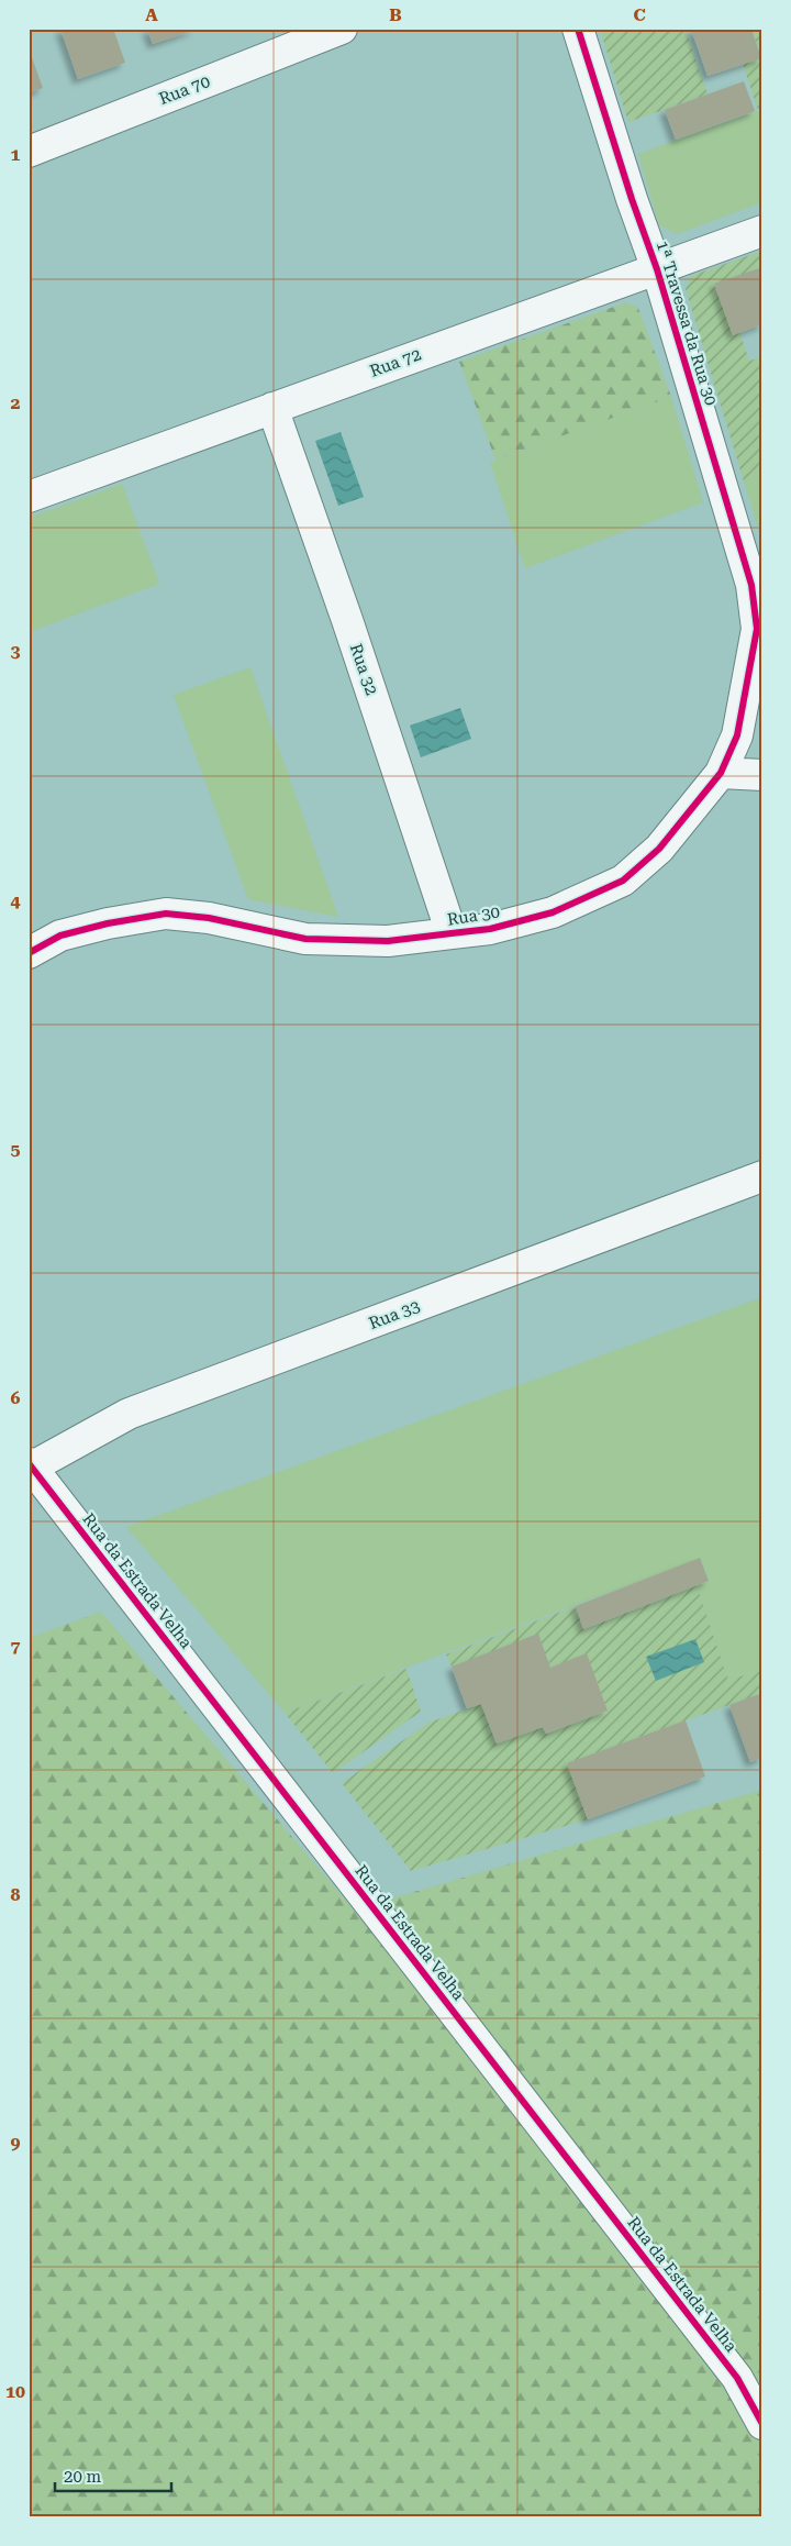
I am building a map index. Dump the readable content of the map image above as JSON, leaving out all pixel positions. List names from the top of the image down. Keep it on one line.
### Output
{"streets":{"street":["Rua 70","1ª Travessa da Rua 30","Rua 72","Rua 32","Rua 30","Rua 33","Rua da Estrada Velha"]},"crossings":[["1ª Travessa da Rua 30","Rua 72"],["1ª Travessa da Rua 30","Rua 30"],["Rua 72","Rua 32"],["Rua 32","Rua 30"],["Rua 33","Rua da Estrada Velha"]],"scale_bar":"20 m","grid":{"columns":["A","B","C"],"rows":["1","2","3","4","5","6","7","8","9","10"]}}
